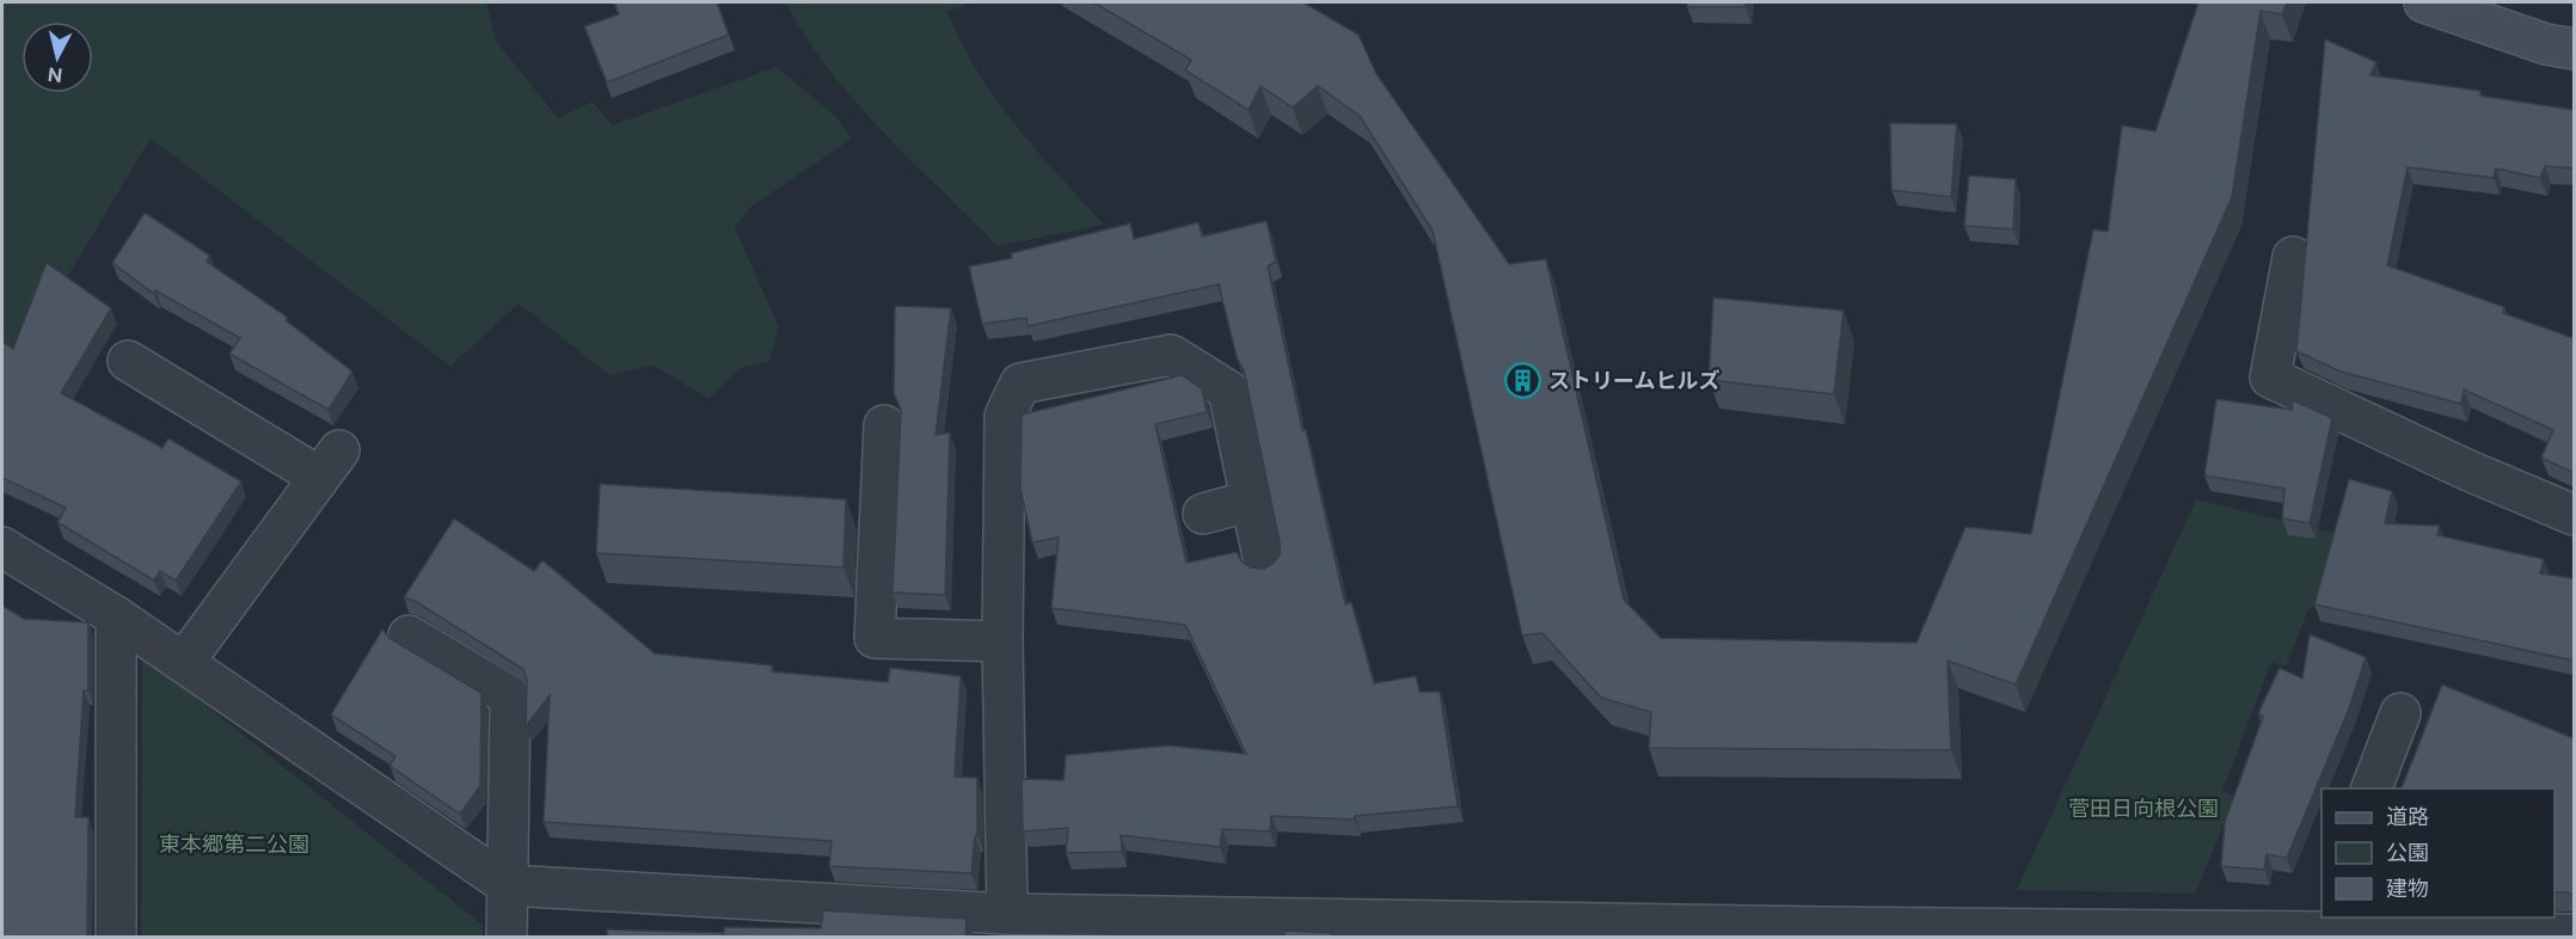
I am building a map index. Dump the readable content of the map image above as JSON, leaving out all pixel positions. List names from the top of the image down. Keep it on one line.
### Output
{"parks":["菅田日向根公園","東本郷第二公園"],"places":{"building":["ストリームヒルズ"]},"legend":["道路","公園","建物"],"north":"bottom"}
